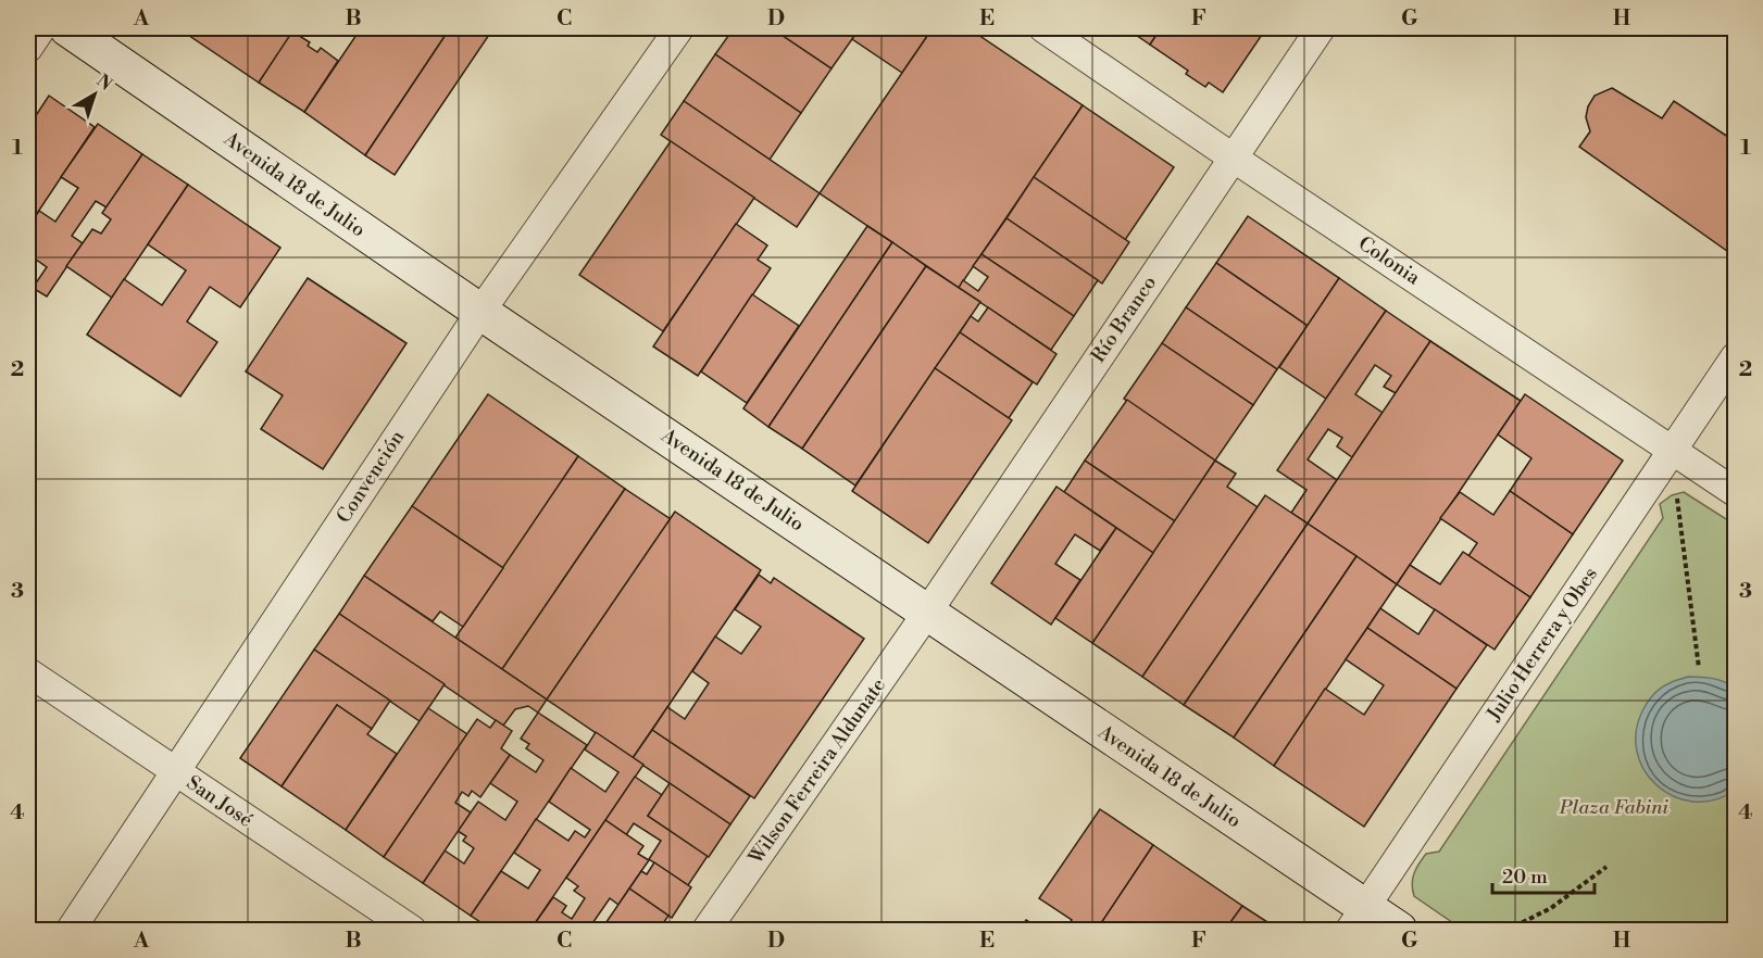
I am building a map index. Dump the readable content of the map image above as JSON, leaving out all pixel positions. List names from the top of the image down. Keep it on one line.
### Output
{"streets":{"main road":["Avenida 18 de Julio"],"street":["Colonia","Río Branco","Convención","Julio Herrera y Obes","Wilson Ferreira Aldunate","San José"]},"crossings":[["Avenida 18 de Julio","Río Branco"],["Avenida 18 de Julio","Convención"],["Avenida 18 de Julio","Julio Herrera y Obes"],["Avenida 18 de Julio","Wilson Ferreira Aldunate"],["Colonia","Río Branco"],["Colonia","Julio Herrera y Obes"],["Río Branco","Wilson Ferreira Aldunate"],["Convención","San José"]],"parks":["Plaza Fabini"],"scale_bar":"20 m","north":"top right","grid":{"columns":["A","B","C","D","E","F","G","H"],"rows":["1","2","3","4"]}}
